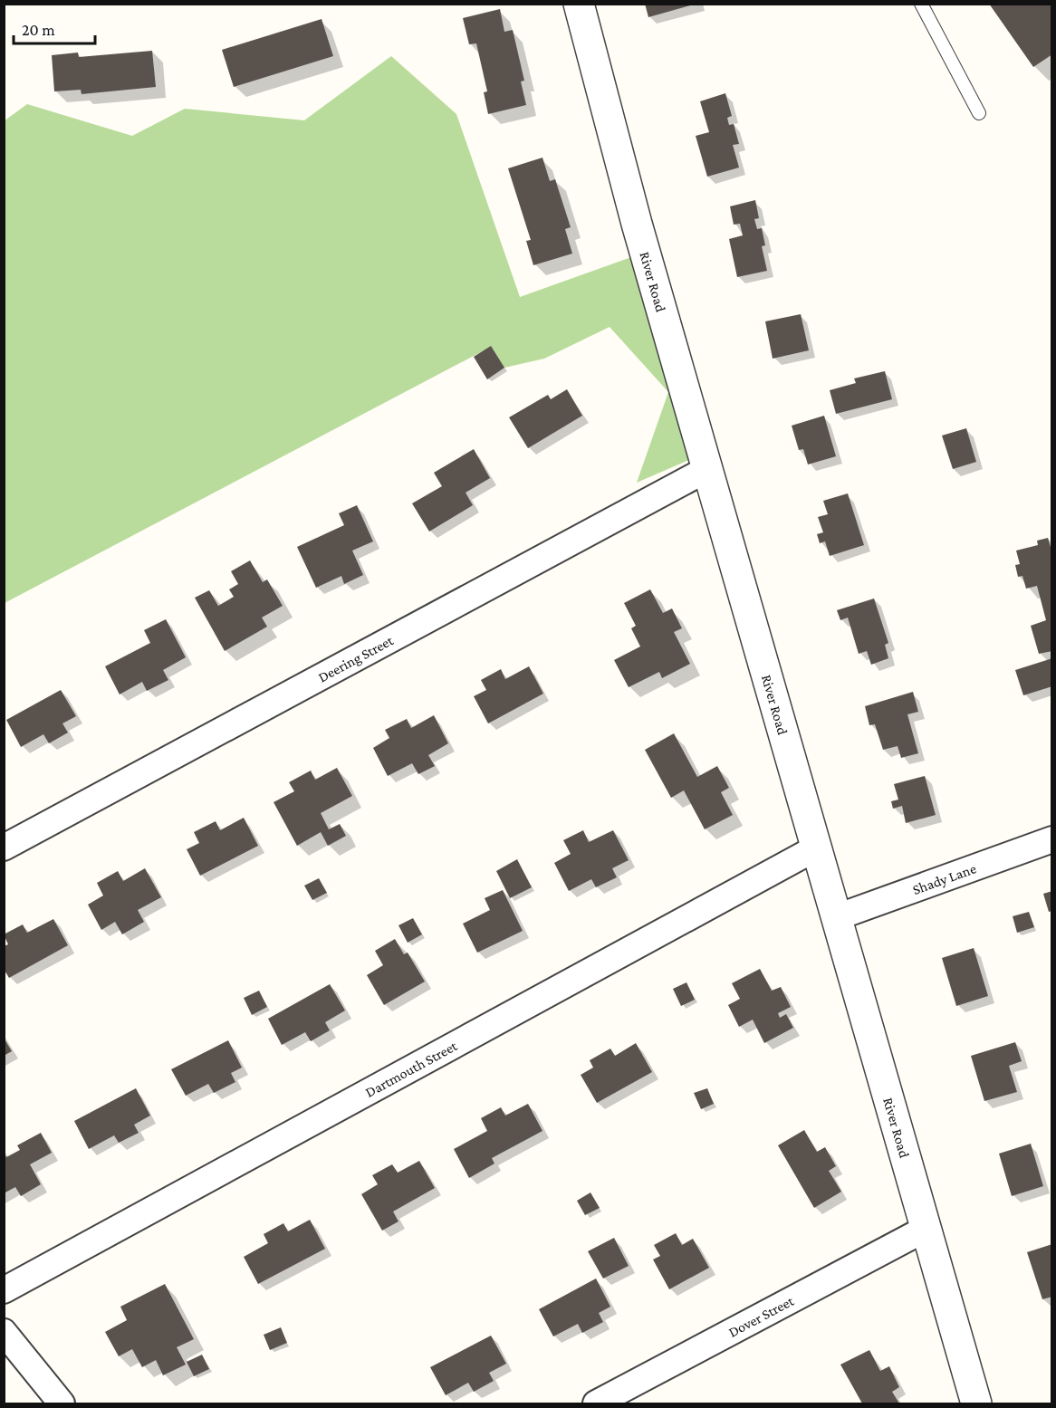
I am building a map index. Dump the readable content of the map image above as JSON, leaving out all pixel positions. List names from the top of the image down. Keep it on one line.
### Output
{"streets":{"street":["River Road","Deering Street","Shady Lane","Dartmouth Street","Dover Street"]},"crossings":[["River Road","Deering Street"],["River Road","Shady Lane"],["River Road","Dartmouth Street"],["River Road","Dover Street"]],"scale_bar":"20 m"}
